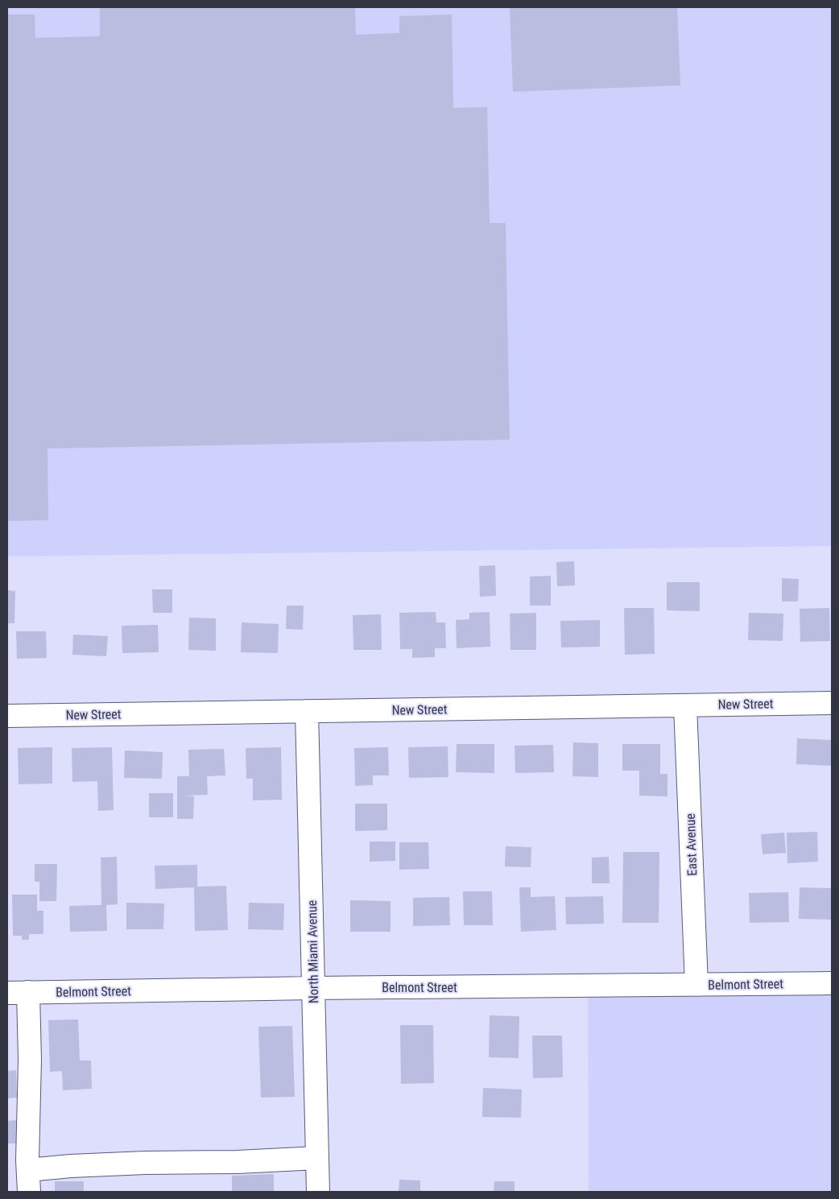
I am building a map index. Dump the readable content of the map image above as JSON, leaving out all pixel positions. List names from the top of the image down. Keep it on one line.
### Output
{"streets":{"street":["New Street","East Avenue","North Miami Avenue","Belmont Street"]},"crossings":[["New Street","East Avenue"],["New Street","North Miami Avenue"],["East Avenue","Belmont Street"],["North Miami Avenue","Belmont Street"]]}
